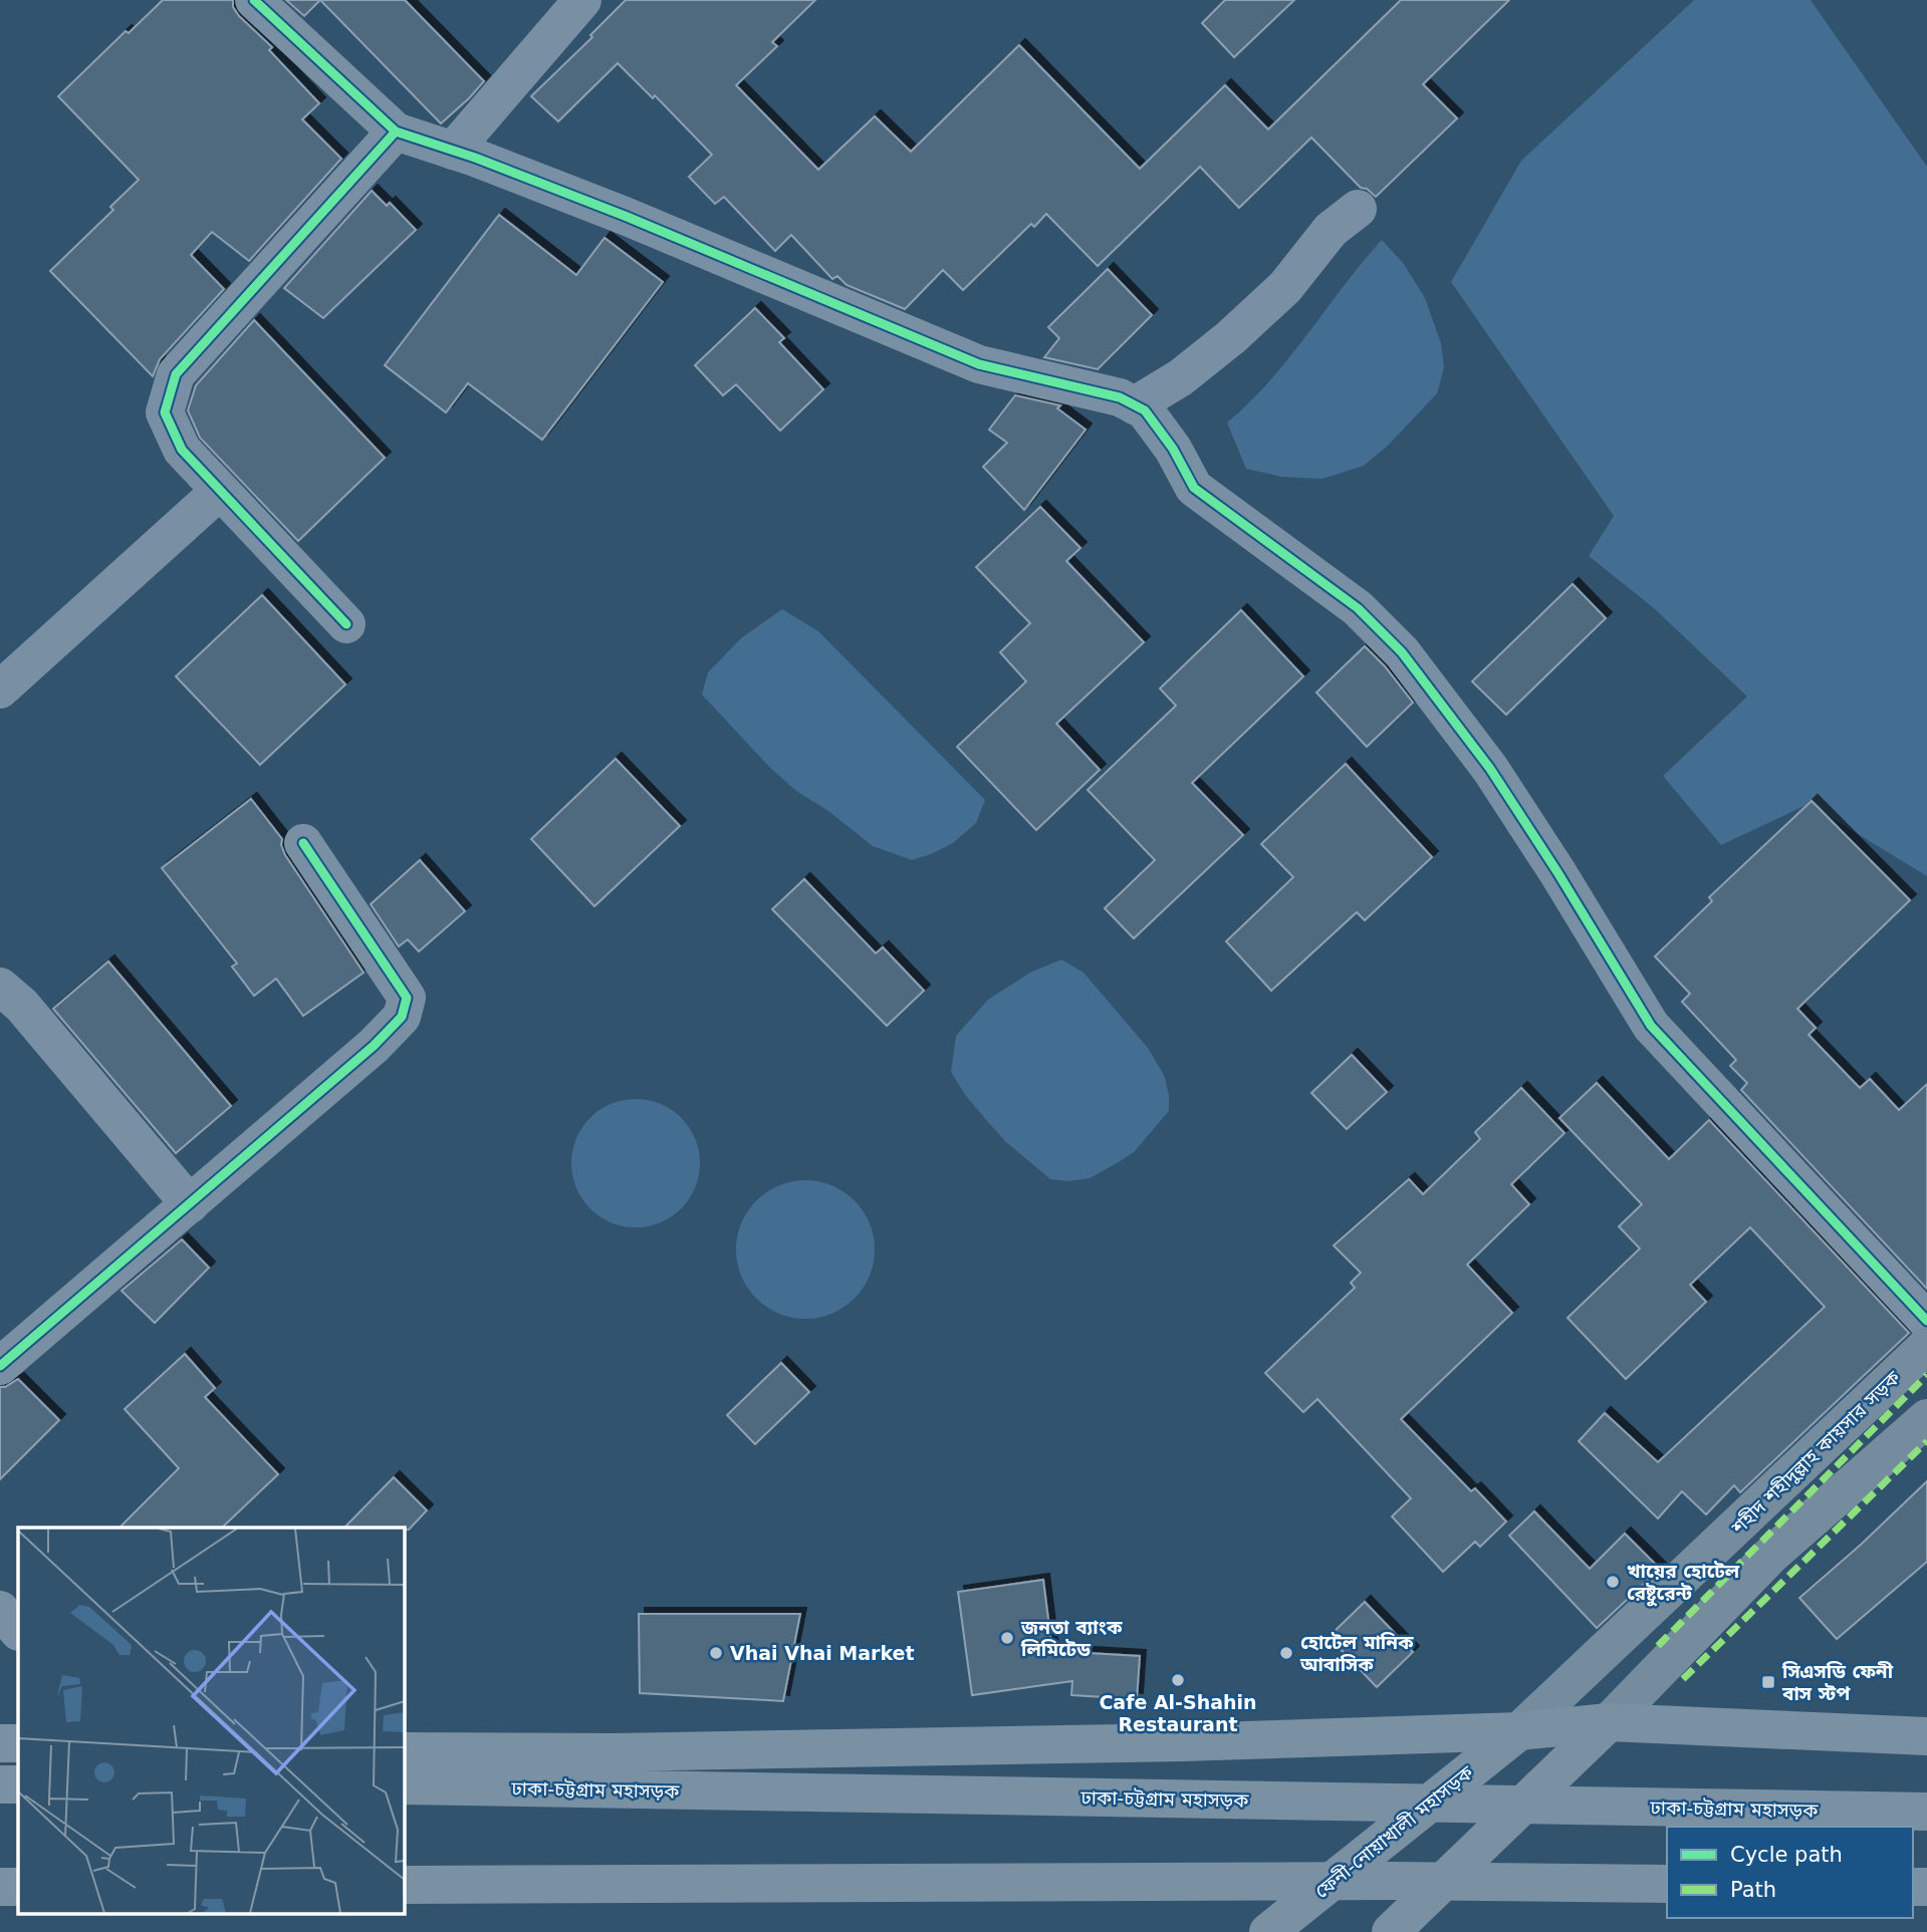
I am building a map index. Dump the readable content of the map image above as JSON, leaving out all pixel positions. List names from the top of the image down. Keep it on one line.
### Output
{"streets":{"highway":["ঢাকা-চট্টগ্রাম মহাসড়ক","ফেনী-নোয়াখালী মহাসড়ক"],"main road":["শহীদ শহীদুল্লাহ কায়সার সড়ক"]},"crossings":[["শহীদ শহীদুল্লাহ কায়সার সড়ক","ফেনী-নোয়াখালী মহাসড়ক"]],"places":{"other":["খায়ের হোটেল রেষ্টুরেন্ট","জনতা ব্যাংক লিমিটেড","Vhai Vhai Market","হোটেল মানিক আবাসিক","Cafe Al-Shahin Restaurant"],"transit":["সিএসডি ফেনী বাস স্টপ"]},"legend":["Cycle path","Path"]}
